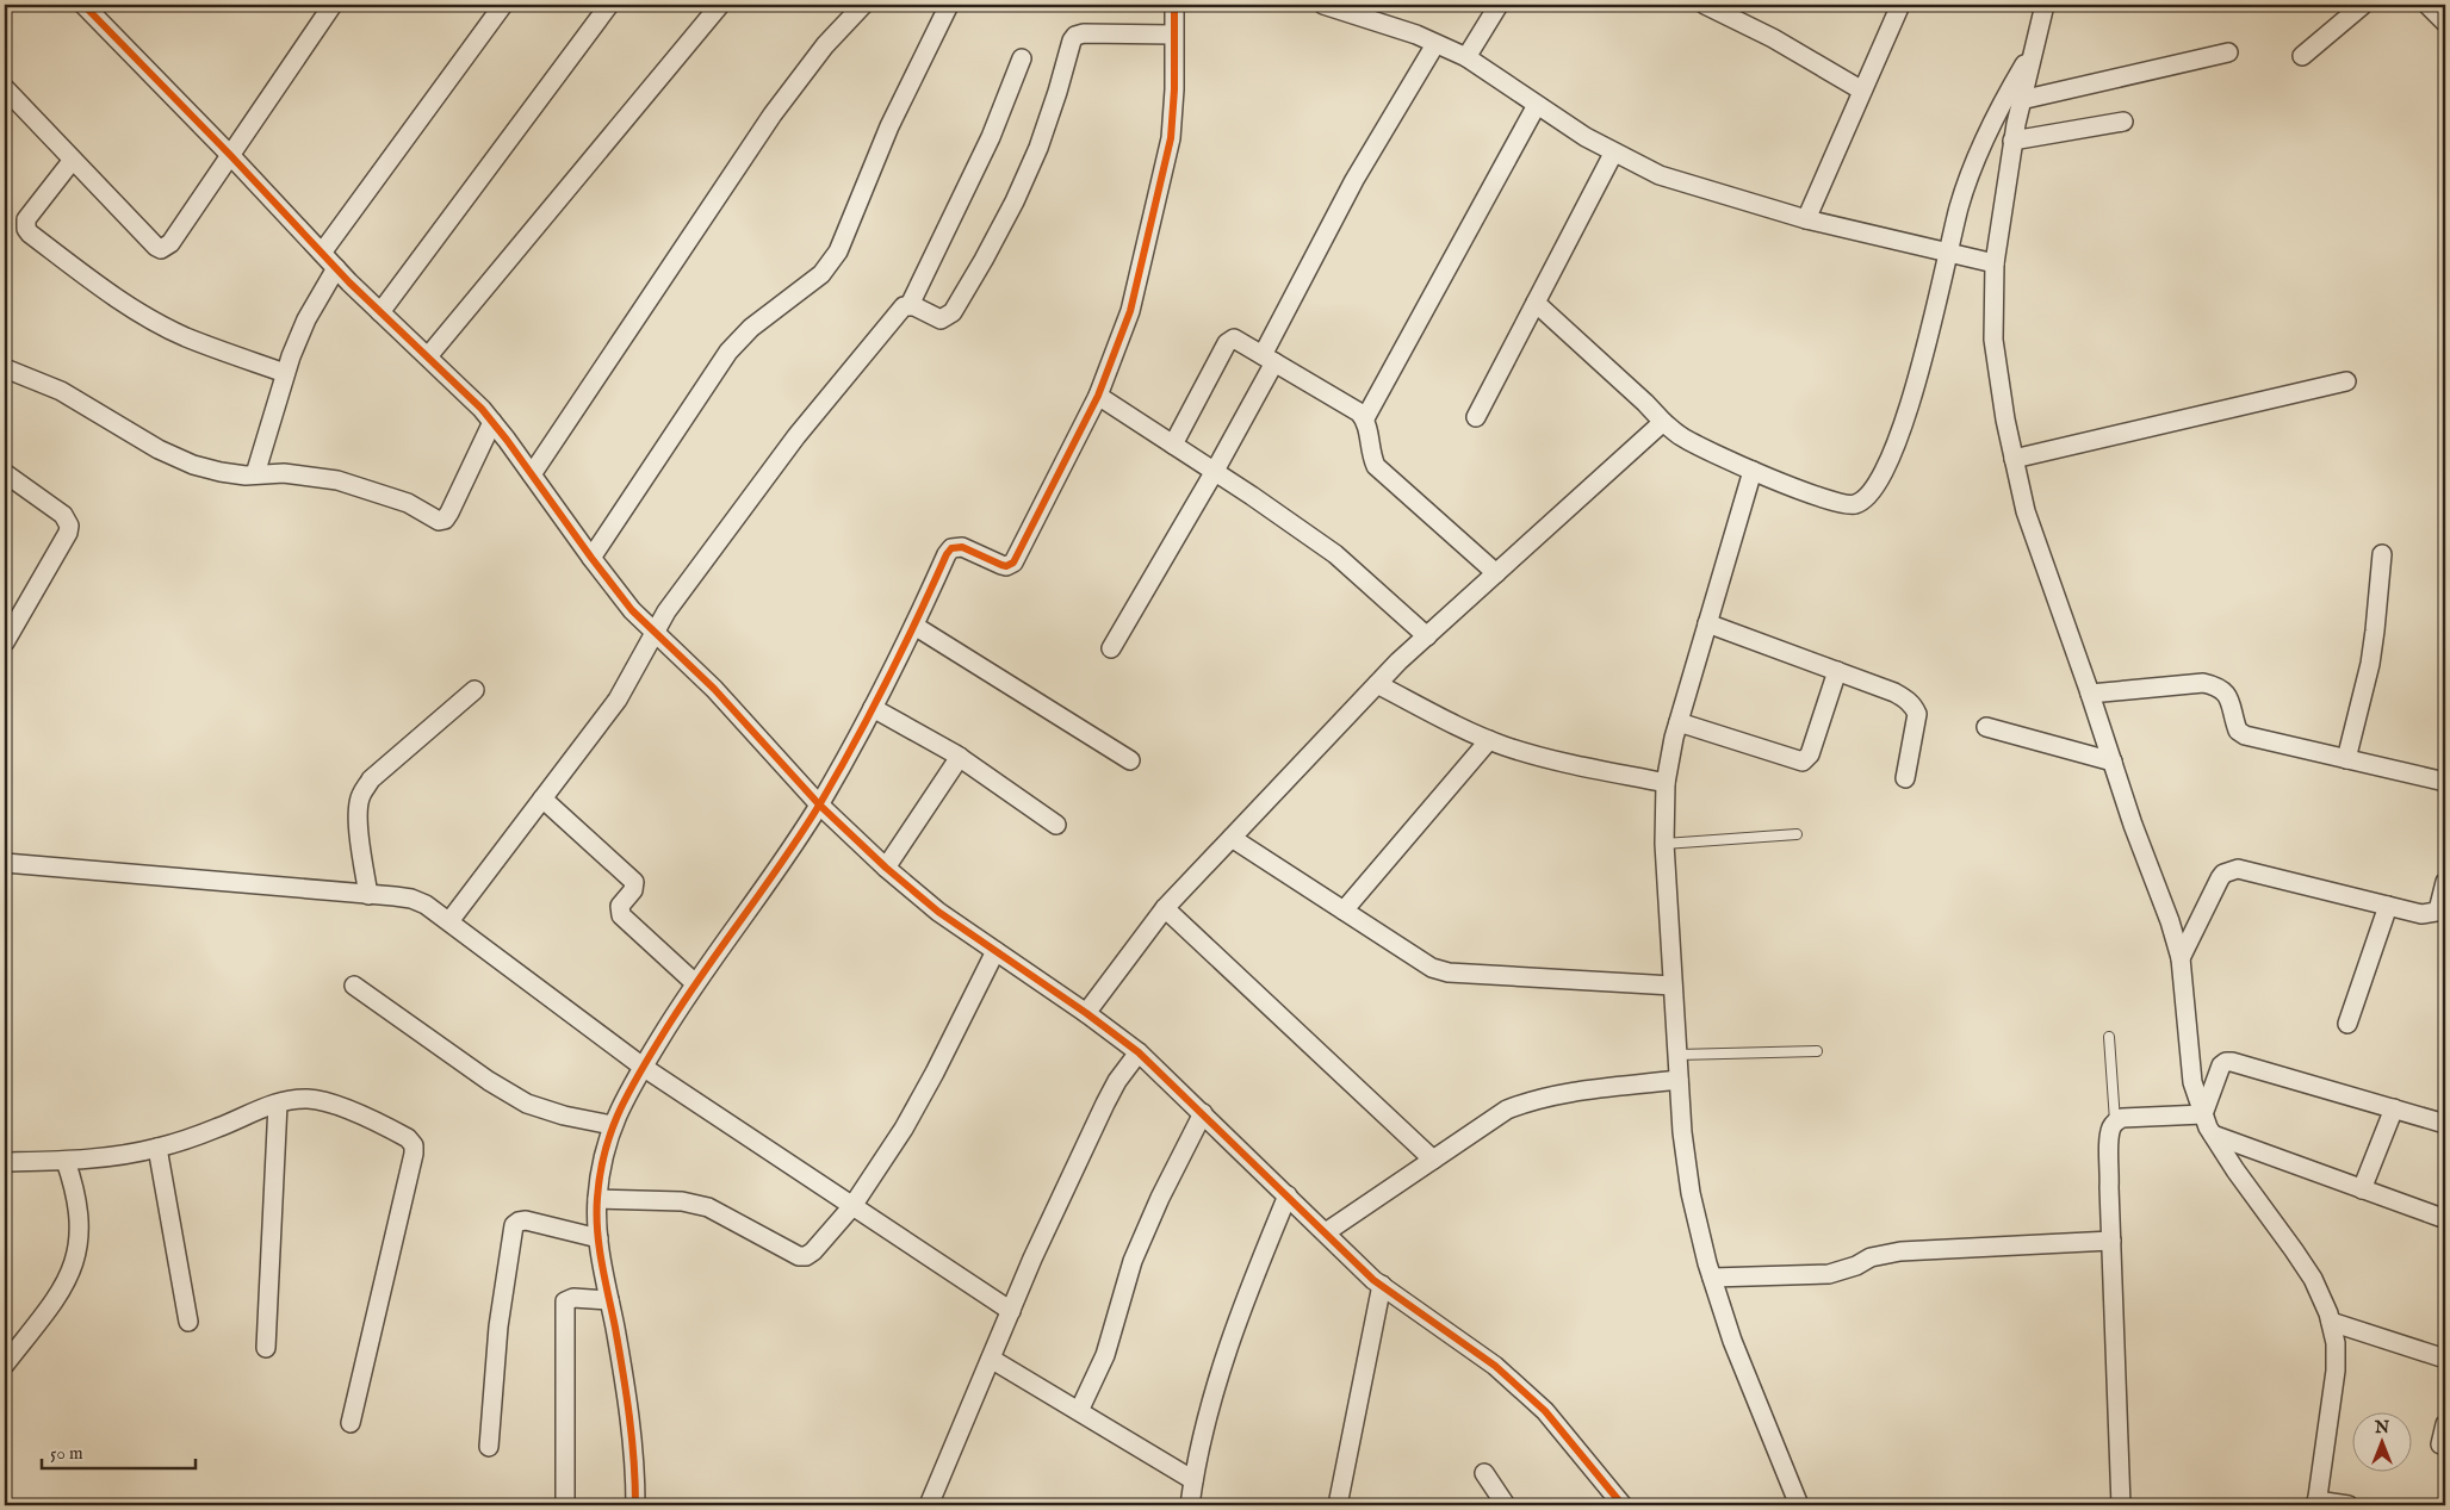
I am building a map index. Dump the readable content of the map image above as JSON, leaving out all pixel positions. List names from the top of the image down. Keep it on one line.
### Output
{"scale_bar":"50 m","north":"top"}
